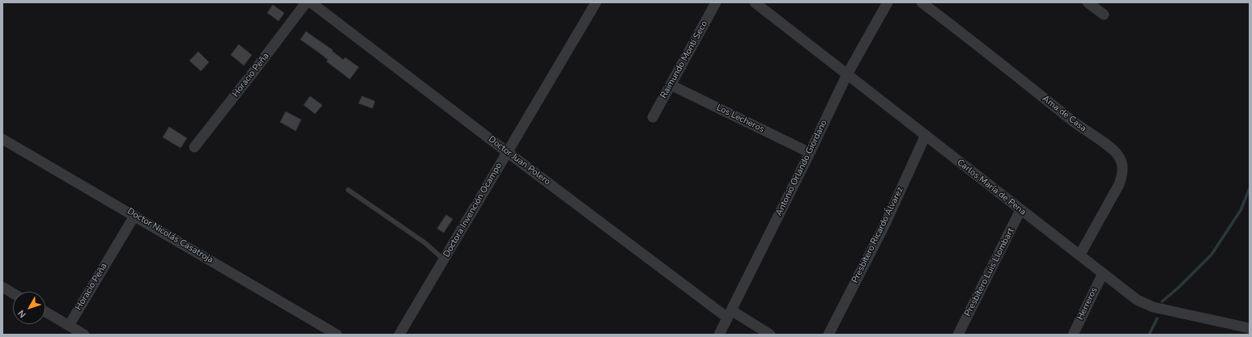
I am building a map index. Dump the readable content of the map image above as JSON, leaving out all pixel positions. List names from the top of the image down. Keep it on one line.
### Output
{"streets":{"street":["Raimundo Monti Seco","Horacio Peña","Ama de Casa","Los Lecheros","Doctor Juan Polero","Antonio Orlando Giordano","Carlos María de Pena","Doctora Invención Ocampo","Presbítero Ricardo Álvarez","Doctor Nicolás Casatroja","Presbítero Luis Llombart","Herreros"]},"crossings":[["Raimundo Monti Seco","Los Lecheros"],["Horacio Peña","Doctor Nicolás Casatroja"],["Ama de Casa","Carlos María de Pena"],["Los Lecheros","Antonio Orlando Giordano"],["Doctor Juan Polero","Antonio Orlando Giordano"],["Doctor Juan Polero","Doctora Invención Ocampo"],["Antonio Orlando Giordano","Carlos María de Pena"],["Carlos María de Pena","Presbítero Ricardo Álvarez"],["Carlos María de Pena","Presbítero Luis Llombart"],["Carlos María de Pena","Herreros"]],"north":"bottom left"}
